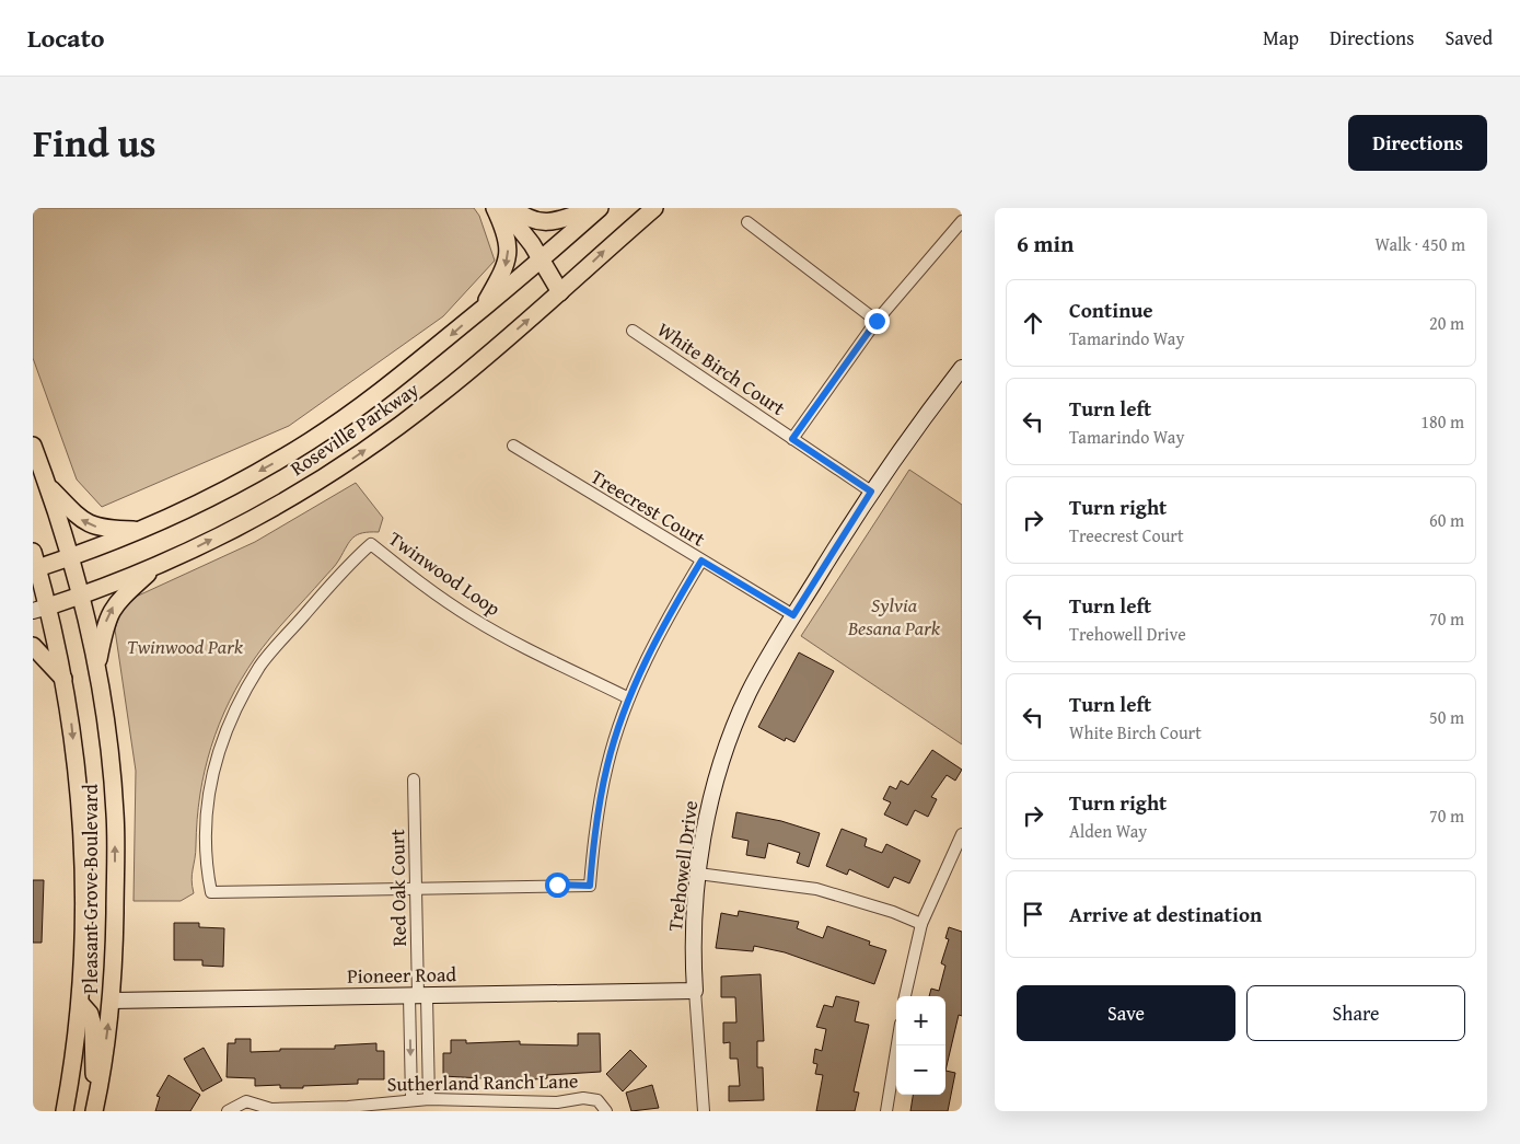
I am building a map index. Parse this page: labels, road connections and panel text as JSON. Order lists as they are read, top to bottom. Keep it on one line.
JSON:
{"streets":{"main road":["Roseville Parkway","Pleasant Grove Boulevard"],"street":["White Birch Court","Treecrest Court","Twinwood Loop","Trehowell Drive","Red Oak Court","Pioneer Road","Sutherland Ranch Lane"]},"crossings":[["White Birch Court","Trehowell Drive"],["Roseville Parkway","Pleasant Grove Boulevard"],["Treecrest Court","Trehowell Drive"],["Twinwood Loop","Red Oak Court"],["Trehowell Drive","Pioneer Road"],["Red Oak Court","Pioneer Road"],["Pleasant Grove Boulevard","Pioneer Road"]],"parks":["Sylvia Besana Park","Twinwood Park"],"page":{"header":"Locato","nav":["Map","Directions","Saved"],"title":"Find us","buttons":["Directions",["Save","Share"]],"heading":["6 min","Walk · 450 m"],"list":[["Continue","Tamarindo Way","20 m"],["Turn left","Tamarindo Way","180 m"],["Turn right","Treecrest Court","60 m"],["Turn left","Trehowell Drive","70 m"],["Turn left","White Birch Court","50 m"],["Turn right","Alden Way","70 m"],"Arrive at destination"],"map_buttons":["+","−"]}}
